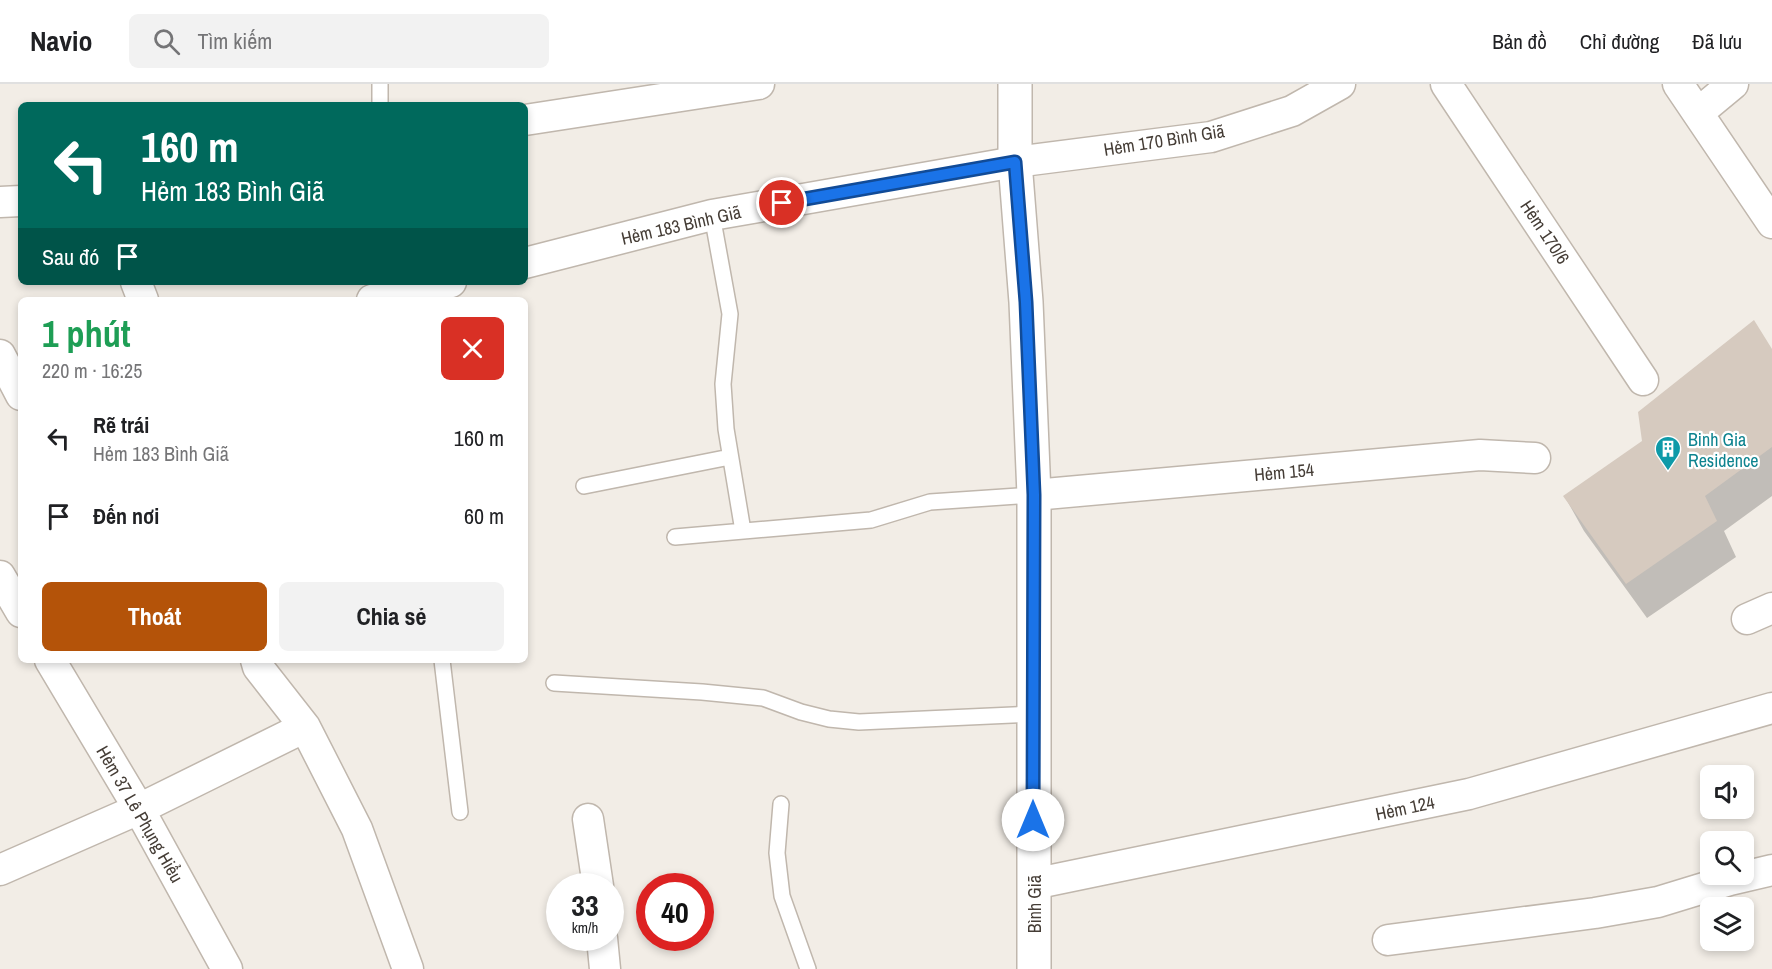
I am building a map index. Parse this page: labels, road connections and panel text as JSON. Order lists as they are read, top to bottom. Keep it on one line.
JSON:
{"streets":{"street":["Hẻm 170 Bình Giã","Hẻm 183 Bình Giã","Hẻm 170/6","Hẻm 154","Hẻm 124","Hẻm 37 Lê Phụng Hiểu","Bình Giã"]},"crossings":[["Hẻm 170 Bình Giã","Hẻm 183 Bình Giã"],["Hẻm 170 Bình Giã","Bình Giã"],["Hẻm 183 Bình Giã","Bình Giã"],["Hẻm 154","Bình Giã"],["Hẻm 124","Bình Giã"]],"places":{"building":["Binh Gia Residence"]},"page":{"header":"Navio","search":"Tìm kiếm","nav":["Bản đồ","Chỉ đường","Đã lưu"],"turn":["160 m","Hẻm 183 Bình Giã"],"then":"Sau đó","heading":["1 phút","220 m · 16:25"],"list":[{"name":"Rẽ trái","note":"Hẻm 183 Bình Giã","value":"160 m"},{"name":"Đến nơi","value":"60 m"}],"buttons":["Thoát","Chia sẻ"],"speed":"33 km/h","limit":"40"}}
